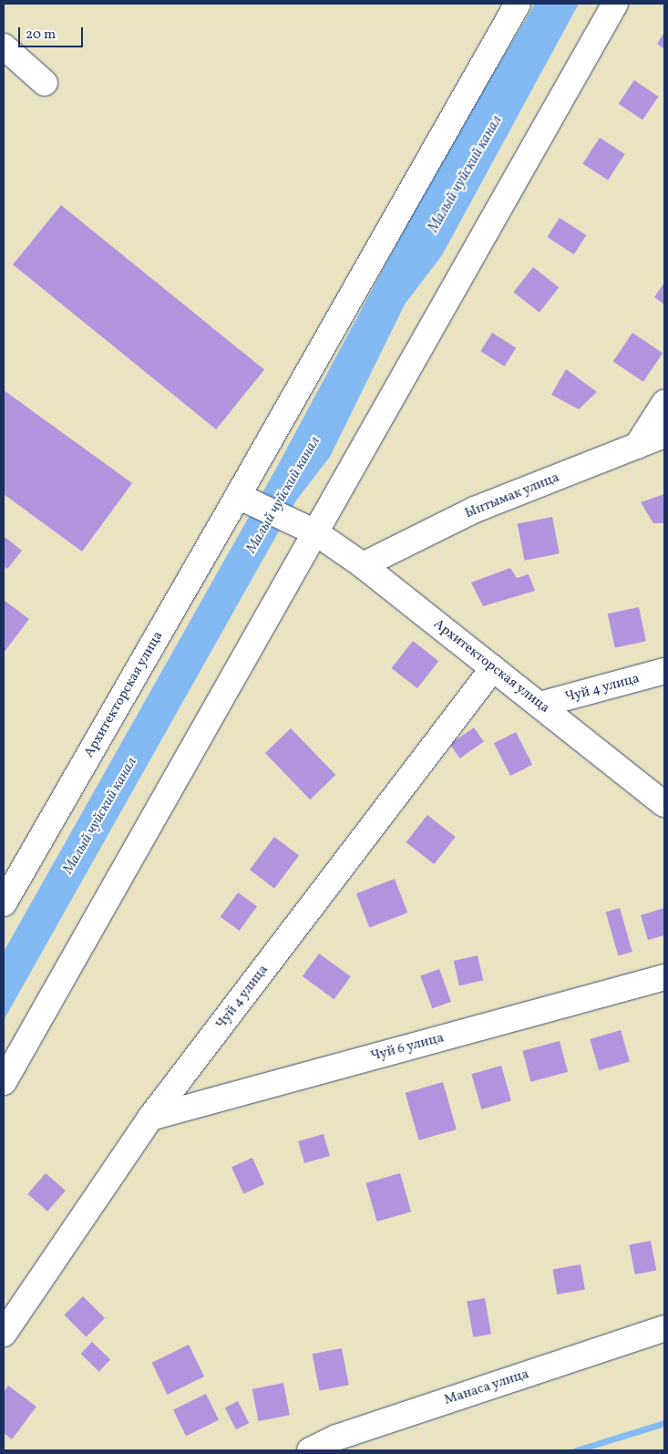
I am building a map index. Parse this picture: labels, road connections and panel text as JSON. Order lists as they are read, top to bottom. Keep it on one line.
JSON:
{"streets":{"street":["Ынтымак улица","Архитекторская улица","Чуй 4 улица","Чуй 6 улица","Манаса улица"]},"crossings":[["Ынтымак улица","Архитекторская улица"],["Архитекторская улица","Чуй 4 улица"],["Чуй 4 улица","Чуй 6 улица"]],"water":["Малый чуйский канал"],"scale_bar":"20 m"}
